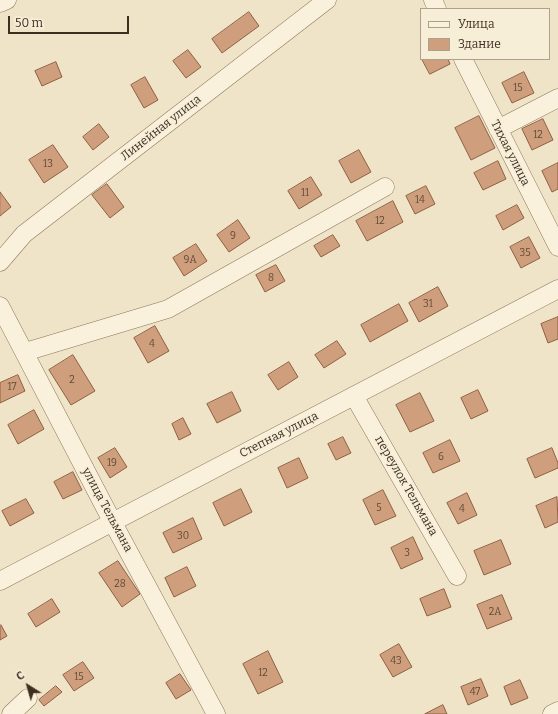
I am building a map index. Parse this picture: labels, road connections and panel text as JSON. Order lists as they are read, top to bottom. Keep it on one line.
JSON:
{"streets":{"street":["Линейная улица","Тихая улица","Степная улица","переулок Тельмана","улица Тельмана"]},"crossings":[["Степная улица","переулок Тельмана"],["Степная улица","улица Тельмана"]],"house_numbers":["15","12","13","11","14","12","9","35","9А","8","31","4","2","17","6","19","5","4","30","3","28","2А","43","12","15","47"],"legend":["Улица","Здание"],"scale_bar":"50 m","north":"top left"}
